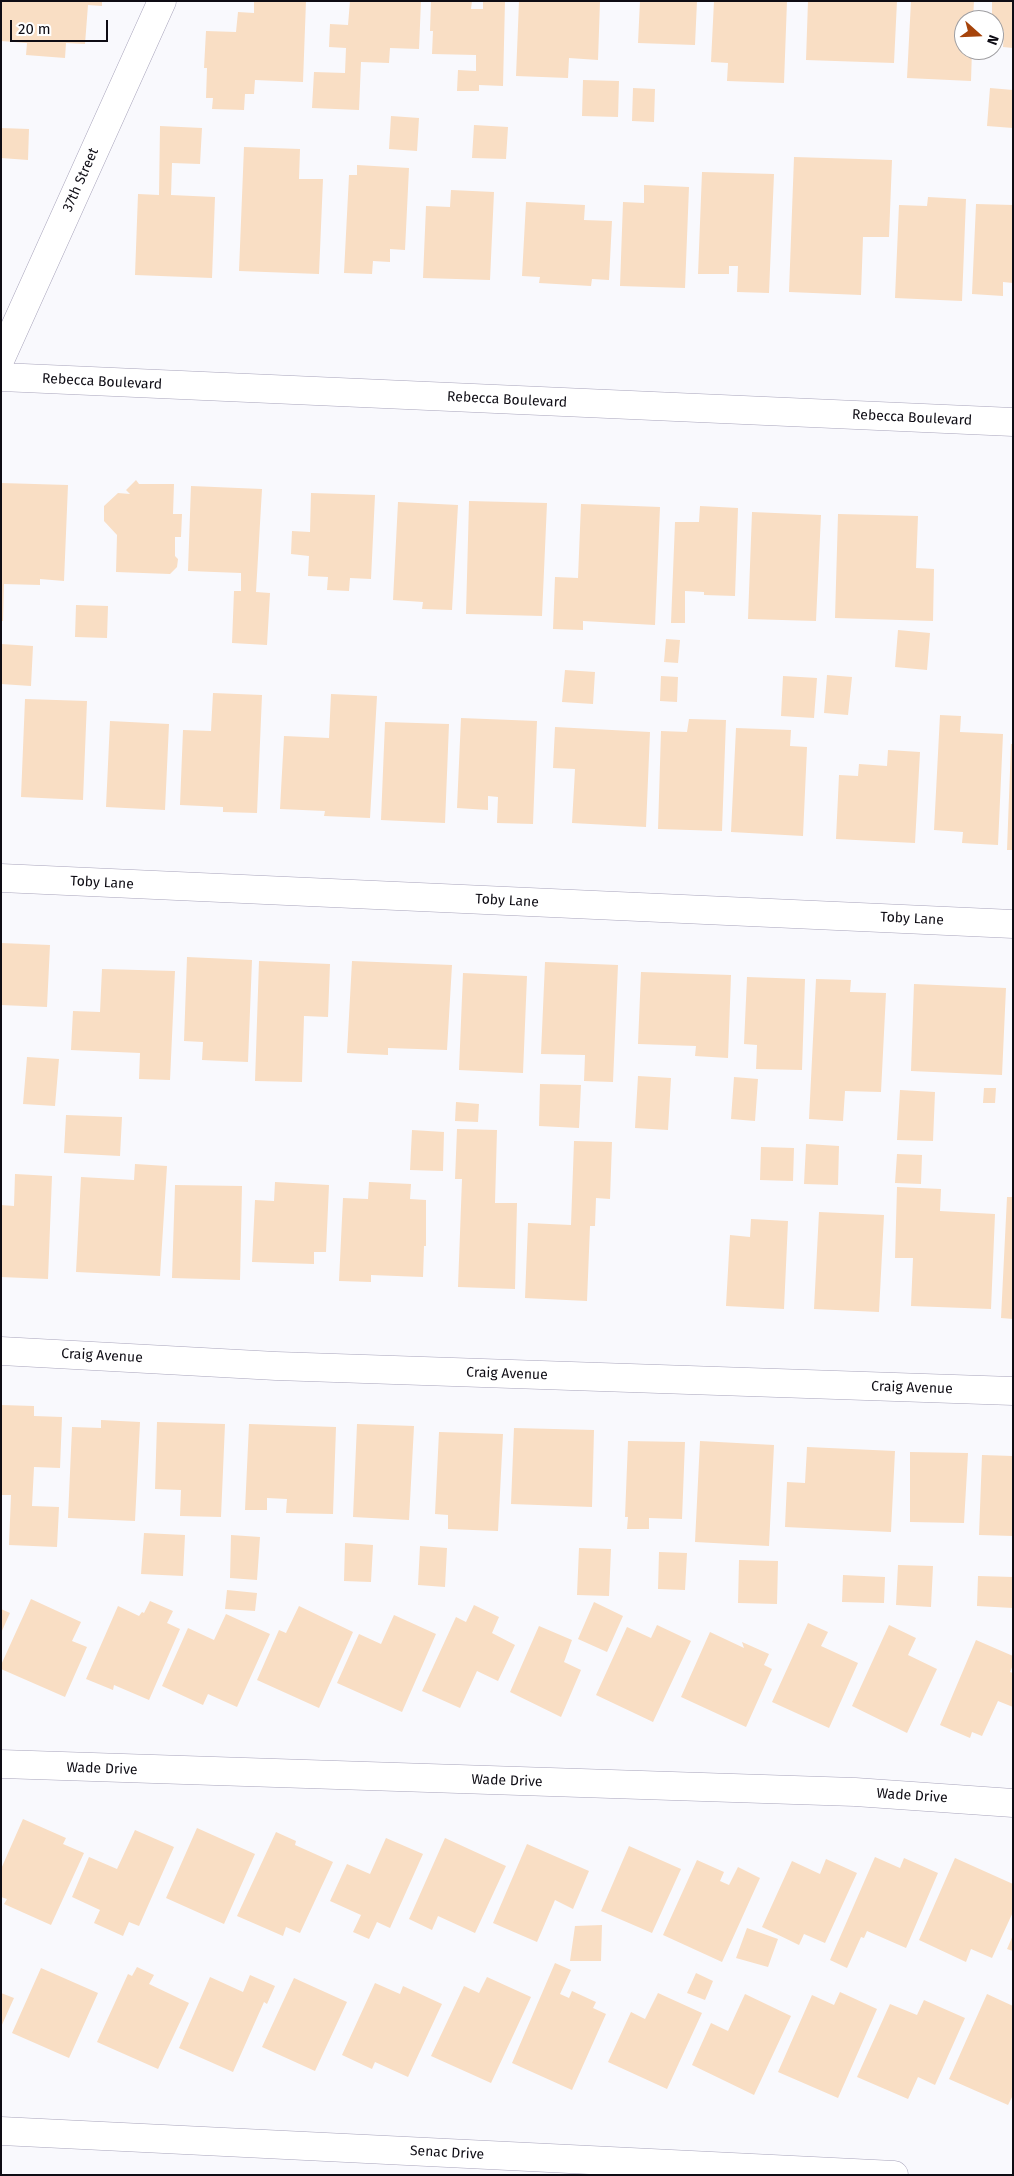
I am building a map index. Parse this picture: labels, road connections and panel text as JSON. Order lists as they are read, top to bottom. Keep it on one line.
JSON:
{"streets":{"street":["37th Street","Rebecca Boulevard","Toby Lane","Craig Avenue","Wade Drive","Senac Drive"]},"scale_bar":"20 m","north":"right"}
